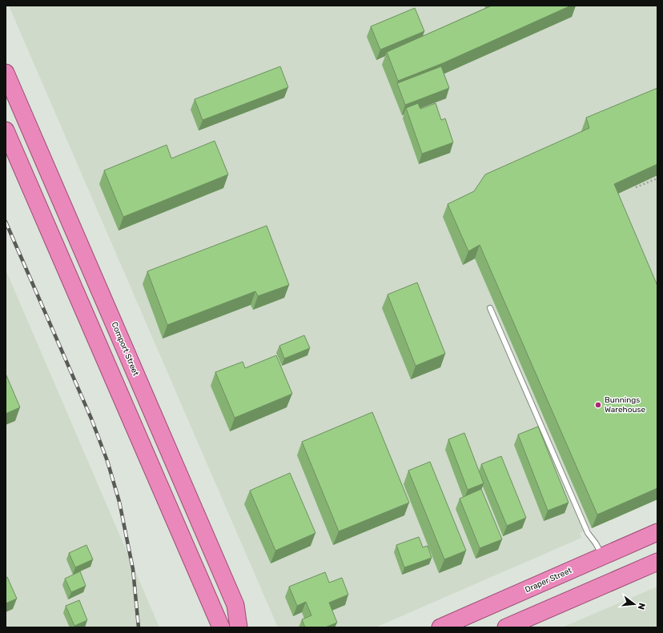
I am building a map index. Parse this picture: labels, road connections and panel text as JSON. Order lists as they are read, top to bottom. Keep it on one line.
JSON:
{"streets":{"highway":["Comport Street","Draper Street"]},"places":["Bunnings Warehouse"],"north":"right"}
